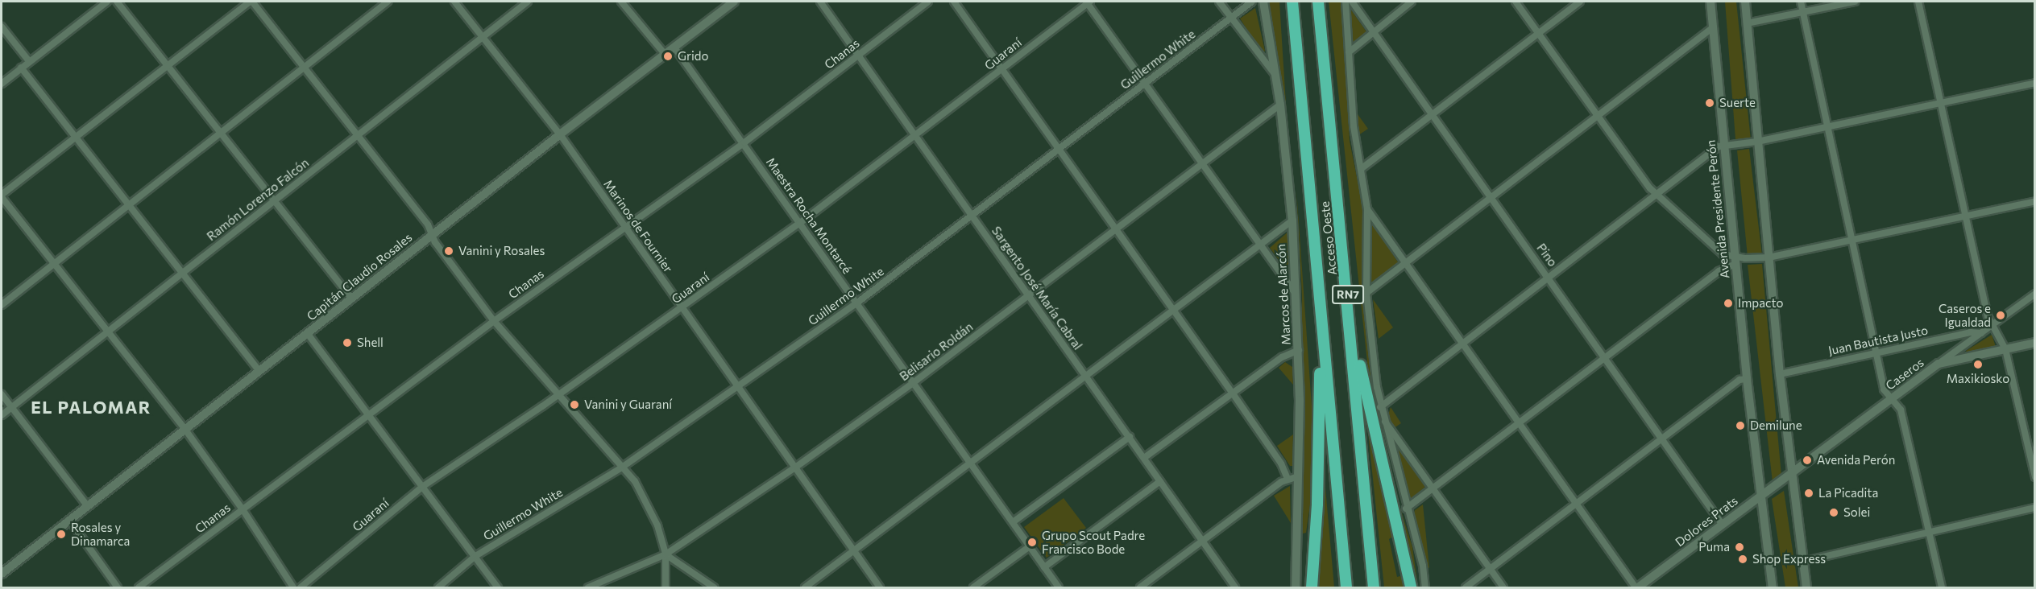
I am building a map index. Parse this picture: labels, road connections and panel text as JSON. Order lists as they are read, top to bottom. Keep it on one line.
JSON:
{"streets":{"highway":["Acceso Oeste","RN7"],"street":["Chanas","Guaraní","Guillermo White","Ramón Lorenzo Falcón","Avenida Presidente Perón","Maestra Rocha Montarcé","Marinos de Fournier","Pino","Capitán Claudio Rosales","Sargento José María Cabral","Marcos de Alarcón","Juan Bautista Justo","Belisario Roldán","Caseros","Dolores Prats"]},"crossings":[["Chanas","Maestra Rocha Montarcé"],["Chanas","Marinos de Fournier"],["Chanas","Sargento José María Cabral"],["Guaraní","Maestra Rocha Montarcé"],["Guaraní","Marinos de Fournier"],["Guaraní","Sargento José María Cabral"],["Guillermo White","Maestra Rocha Montarcé"],["Guillermo White","Marinos de Fournier"],["Guillermo White","Sargento José María Cabral"],["Ramón Lorenzo Falcón","Marinos de Fournier"],["Avenida Presidente Perón","Dolores Prats"],["Maestra Rocha Montarcé","Capitán Claudio Rosales"],["Maestra Rocha Montarcé","Belisario Roldán"],["Marinos de Fournier","Capitán Claudio Rosales"],["Marinos de Fournier","Belisario Roldán"],["Pino","Dolores Prats"],["Sargento José María Cabral","Belisario Roldán"],["Marcos de Alarcón","Belisario Roldán"],["Juan Bautista Justo","Caseros"],["Caseros","Dolores Prats"]],"districts":["EL PALOMAR"],"places":["Grido","Suerte","Vanini y Rosales","Impacto","Caseros e Igualdad","Shell","Maxikiosko","Vanini y Guaraní","Demilune","Avenida Perón","La Picadita","Solei","Rosales y Dinamarca","Grupo Scout Padre Francisco Bode","Puma","Shop Express"]}
